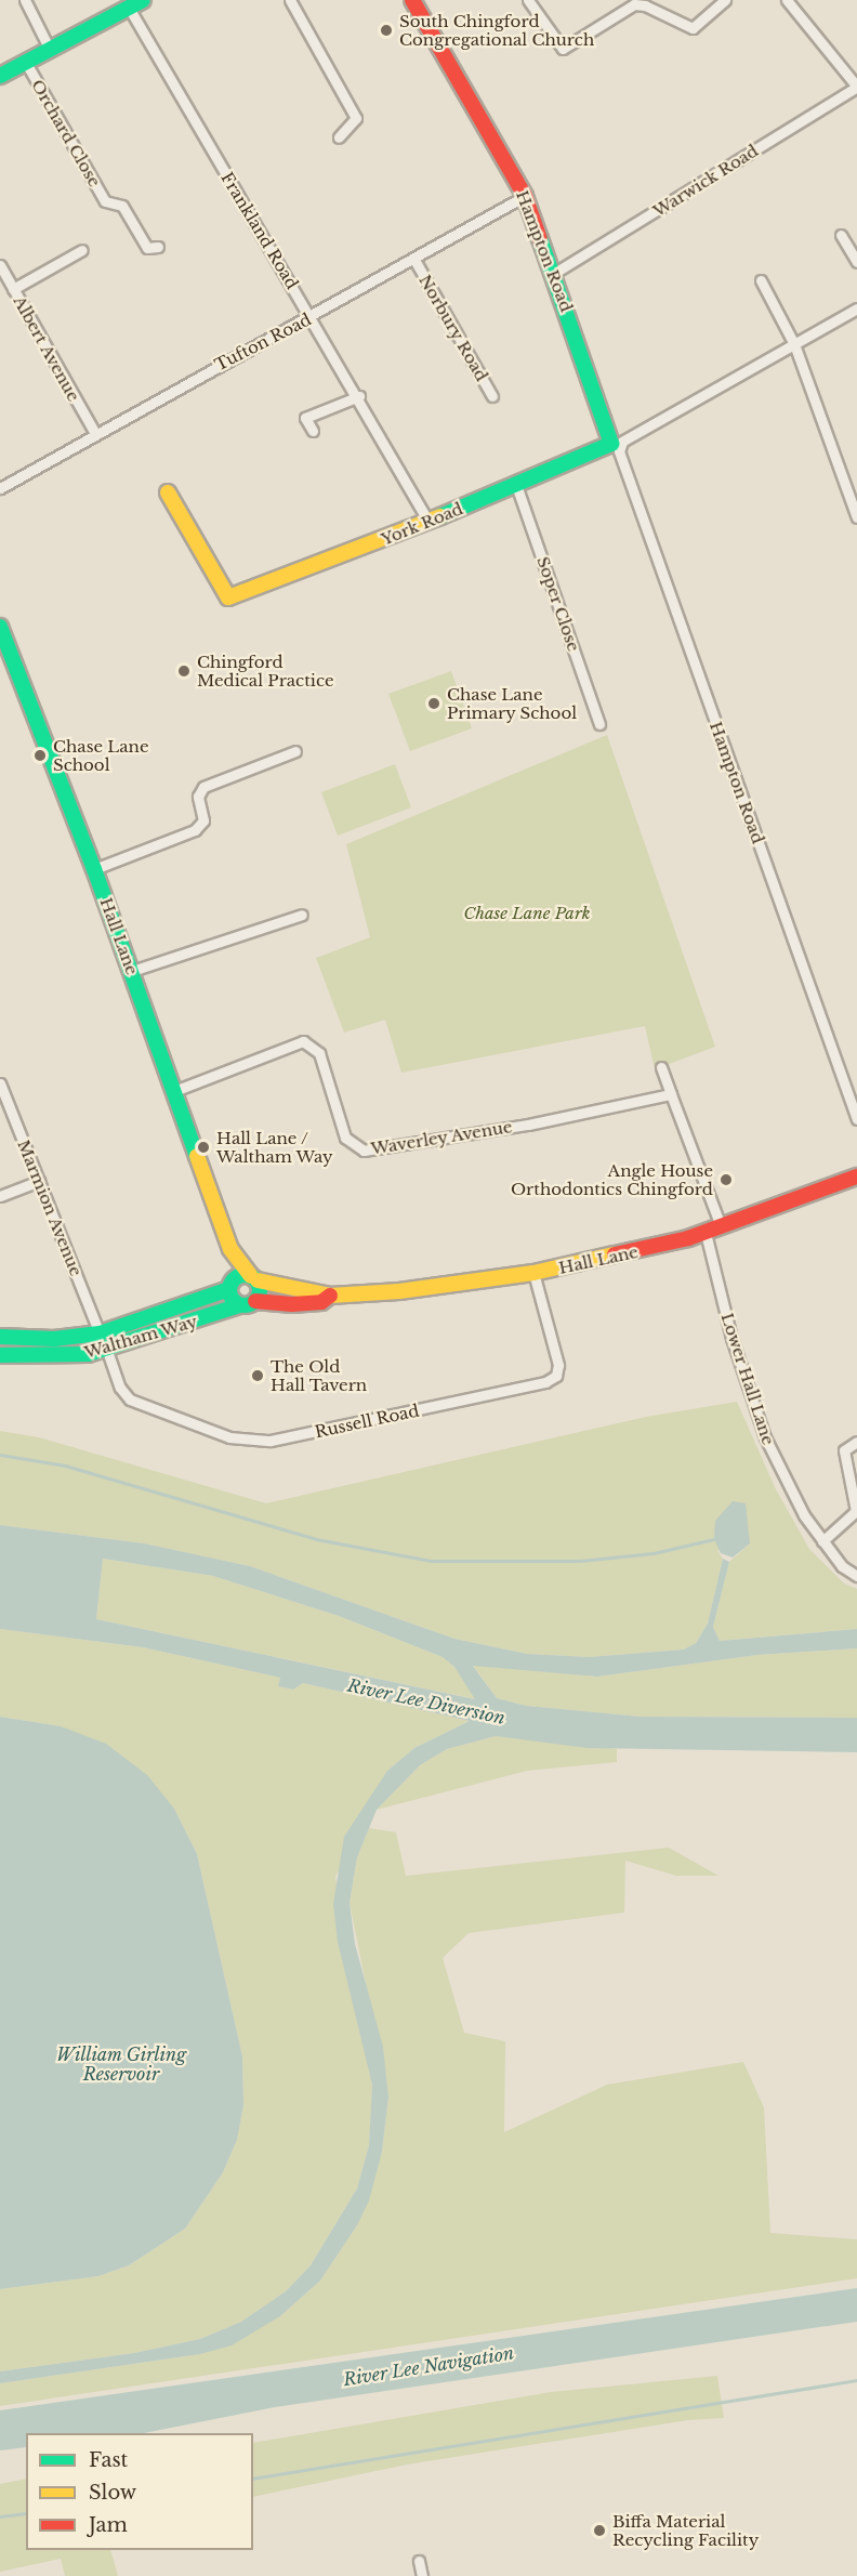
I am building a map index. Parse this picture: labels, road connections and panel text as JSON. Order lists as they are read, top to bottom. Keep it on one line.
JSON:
{"streets":{"main road":["Hampton Road","York Road","Hall Lane","Waltham Way"],"street":["Orchard Close","Warwick Road","Frankland Road","Norbury Road","Tufton Road","Albert Avenue","Soper Close","Waverley Avenue","Marmion Avenue","Lower Hall Lane","Russell Road"]},"crossings":[["Warwick Road","Hampton Road"],["Frankland Road","Tufton Road"],["Frankland Road","York Road"],["Hampton Road","Tufton Road"],["Hampton Road","York Road"],["Norbury Road","Tufton Road"],["Tufton Road","Albert Avenue"],["York Road","Soper Close"],["Hall Lane","Waverley Avenue"],["Hall Lane","Waltham Way"],["Hall Lane","Lower Hall Lane"],["Hall Lane","Russell Road"],["Marmion Avenue","Waltham Way"],["Waltham Way","Russell Road"]],"water":["River Lee Diversion","William Girling Reservoir","River Lee Navigation"],"parks":["Chase Lane Park"],"places":["South Chingford Congregational Church","Chingford Medical Practice","Chase Lane Primary School","Chase Lane School","Hall Lane / Waltham Way","Angle House Orthodontics Chingford","The Old Hall Tavern","Biffa Material Recycling Facility"],"legend":["Fast","Slow","Jam"]}
